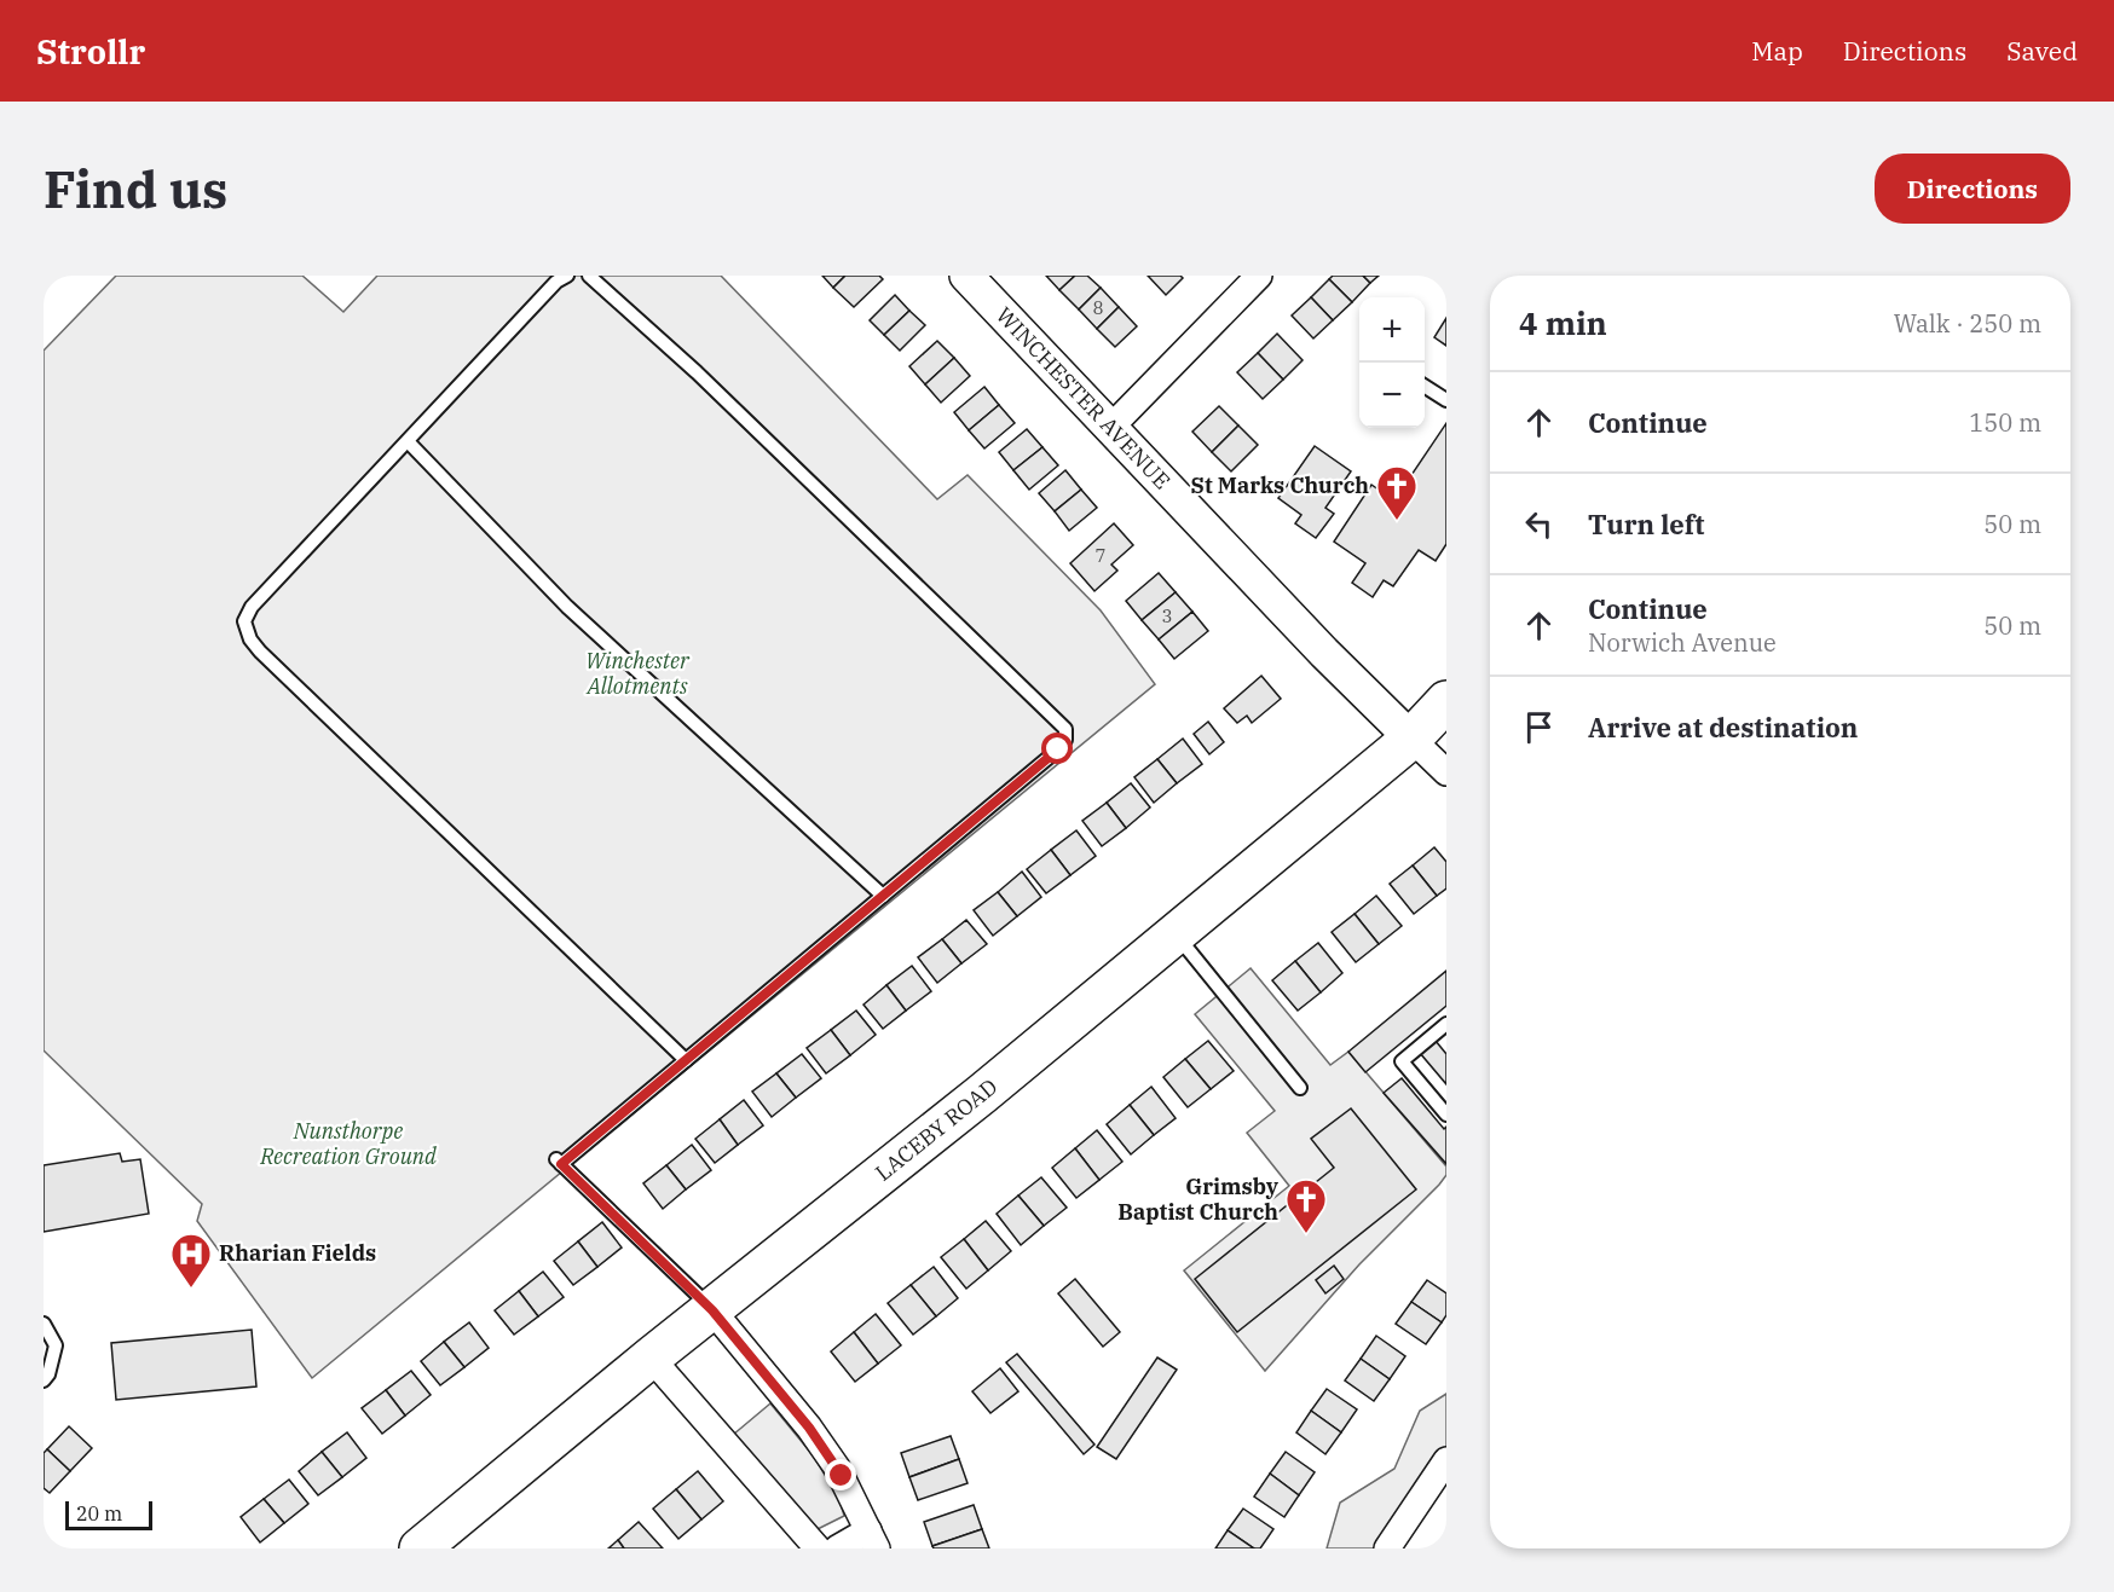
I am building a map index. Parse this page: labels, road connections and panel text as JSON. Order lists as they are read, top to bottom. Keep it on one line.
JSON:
{"streets":{"highway":["LACEBY ROAD"],"street":["WINCHESTER AVENUE"]},"crossings":[["WINCHESTER AVENUE","LACEBY ROAD"]],"parks":["Winchester Allotments","Nunsthorpe Recreation Ground"],"places":{"church":["St Marks Church","Grimsby Baptist Church"],"hospital":["Rharian Fields"]},"house_numbers":["8","7","3"],"scale_bar":"20 m","page":{"header":"Strollr","nav":["Map","Directions","Saved"],"buttons":"Directions","title":"Find us","heading":["4 min","Walk · 250 m"],"map_buttons":["+","−"],"list":[["Continue","150 m"],["Turn left","50 m"],["Continue","Norwich Avenue","50 m"],"Arrive at destination"],"scale":"20 m"}}
